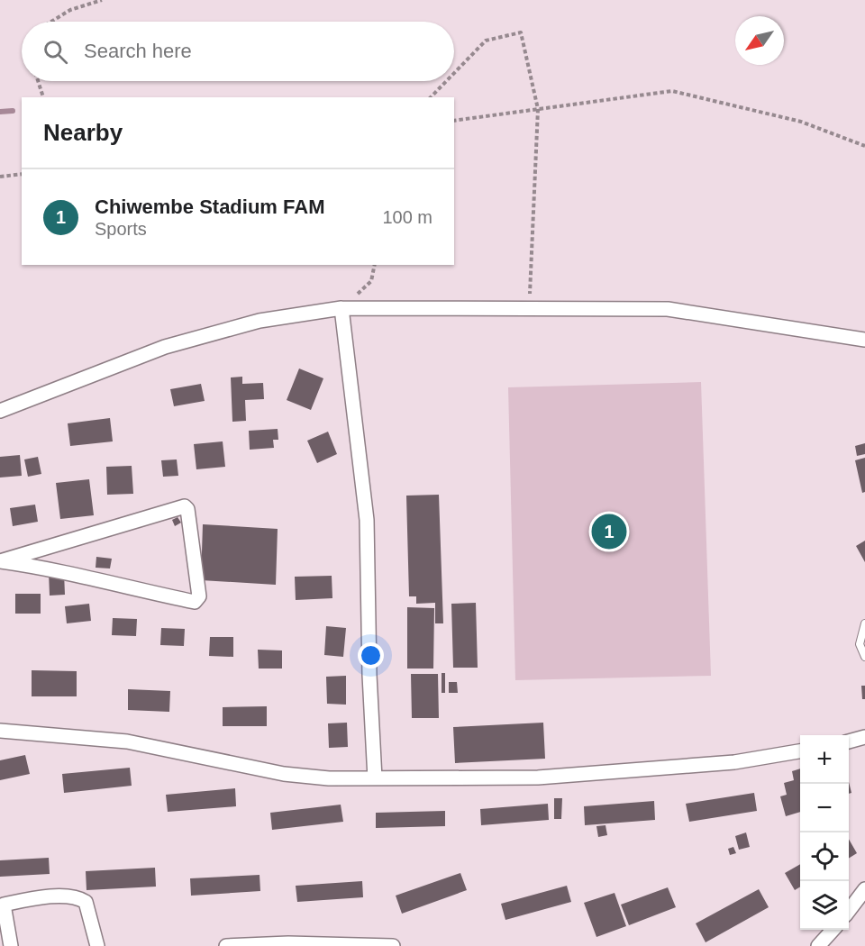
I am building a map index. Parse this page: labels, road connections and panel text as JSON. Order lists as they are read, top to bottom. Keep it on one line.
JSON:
{"north":"bottom left","page":{"search":"Search here","heading":"Nearby","list":[{"mark":"1","name":"Chiwembe Stadium FAM","note":"Sports","value":"100 m"}],"pins":"1","map_buttons":["+","−"]}}
